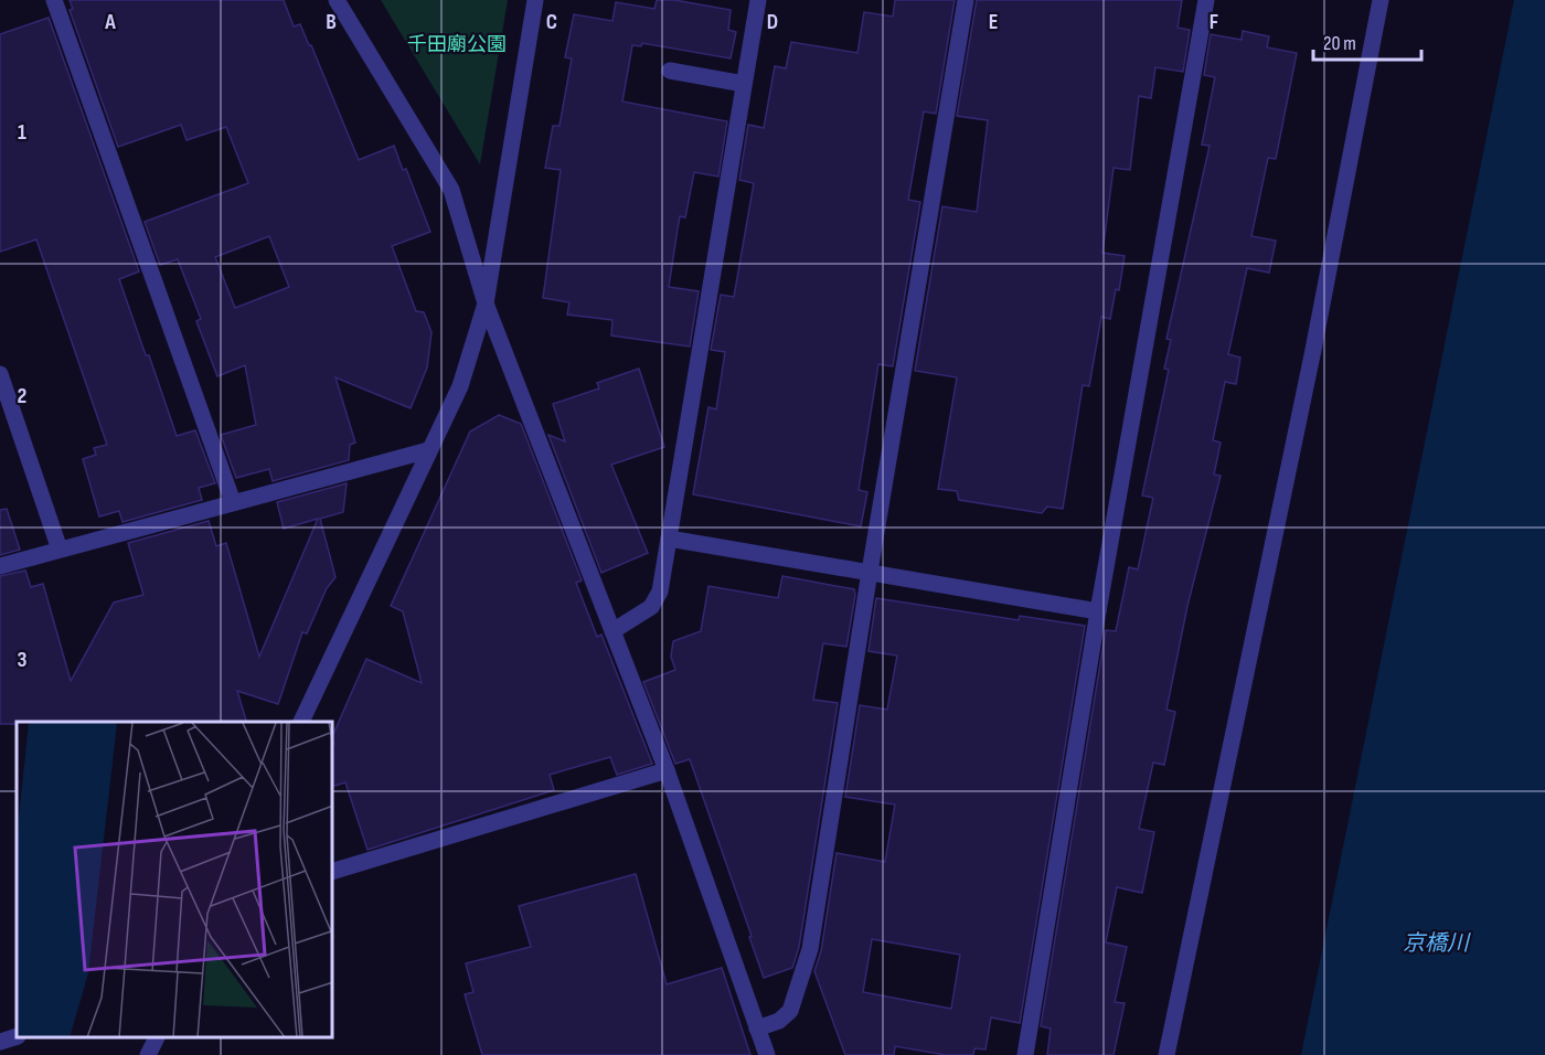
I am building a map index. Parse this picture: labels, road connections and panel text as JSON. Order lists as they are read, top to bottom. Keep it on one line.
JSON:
{"water":["京橋川"],"parks":["千田廟公園"],"scale_bar":"20 m","grid":{"columns":["A","B","C","D","E","F"],"rows":["1","2","3"]}}
